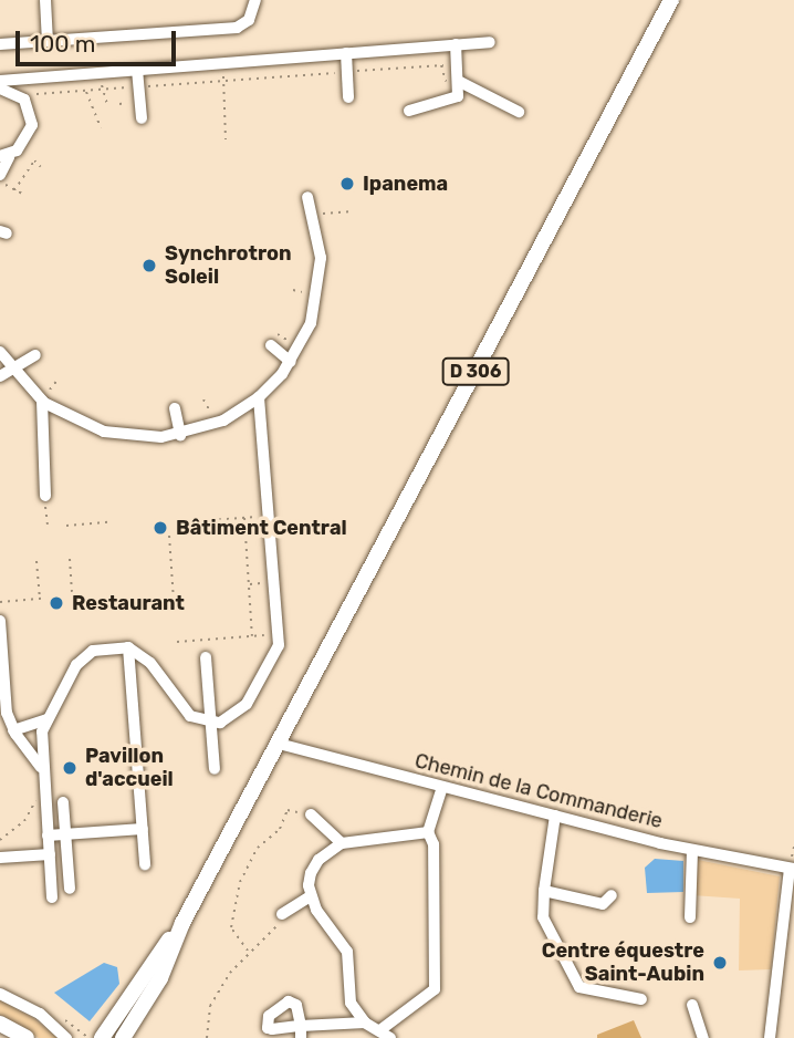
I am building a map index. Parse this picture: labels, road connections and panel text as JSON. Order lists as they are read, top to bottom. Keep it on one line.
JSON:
{"streets":{"main road":["D 306"],"street":["Chemin de la Commanderie"]},"crossings":[["D 306","Chemin de la Commanderie"]],"places":["Ipanema","Synchrotron Soleil","Bâtiment Central","Restaurant","Pavillon d'accueil","Centre équestre Saint-Aubin"],"scale_bar":"100 m"}
